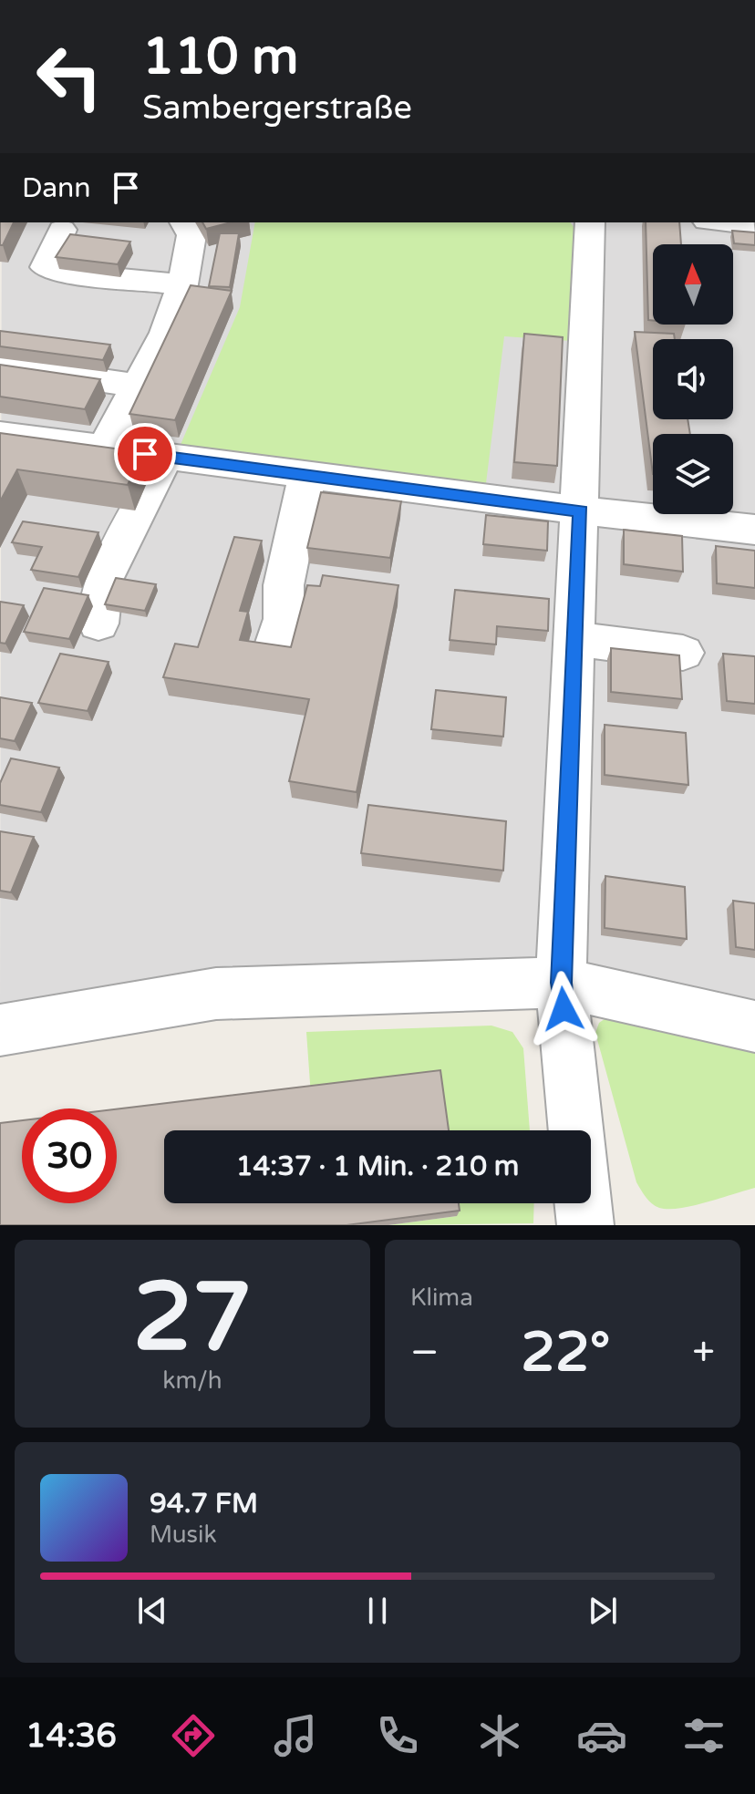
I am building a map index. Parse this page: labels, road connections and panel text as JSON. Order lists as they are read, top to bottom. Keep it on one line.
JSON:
{"north":"top","page":{"turn":["110 m","Sambergerstraße"],"then":"Dann","limit":"30","trip":"14:37 · 1 Min. · 210 m","tile":[["27","km/h"],"Klima"],"heat":["−","22°","+"],"song":["94.7 FM","Musik"],"tabs":"14:36"}}
